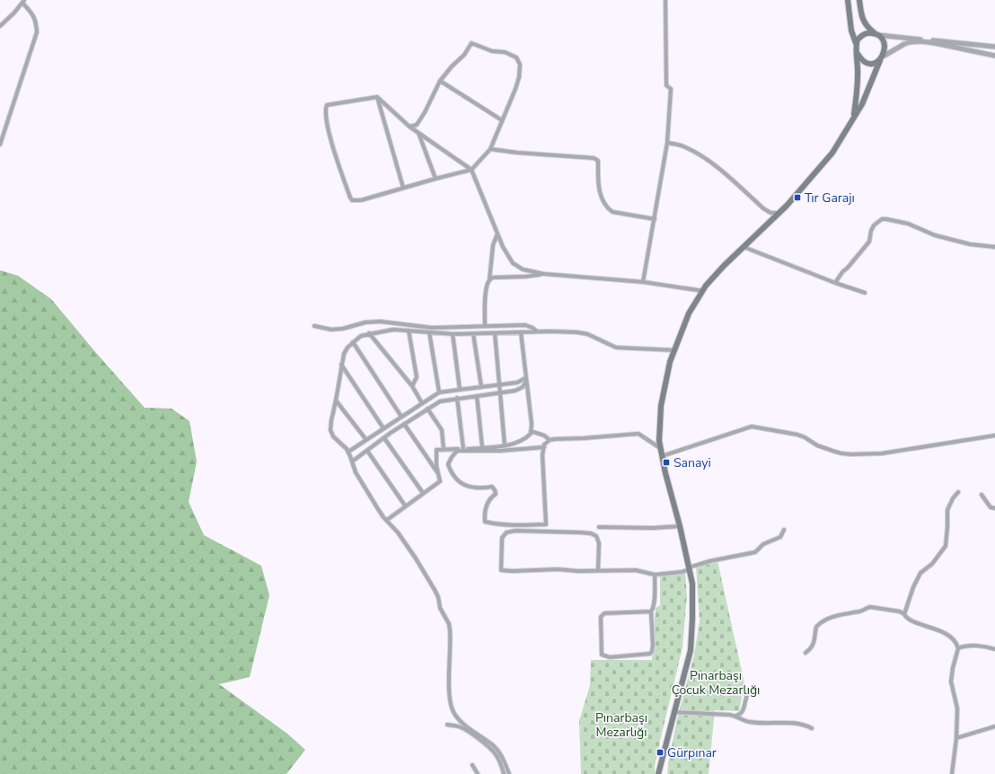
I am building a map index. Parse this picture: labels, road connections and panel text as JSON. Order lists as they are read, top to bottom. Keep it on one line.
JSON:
{"parks":["Pınarbaşı Çocuk Mezarlığı","Pınarbaşı Mezarlığı"],"places":{"transit":["Tır Garajı","Sanayi","Gürpınar"]}}
